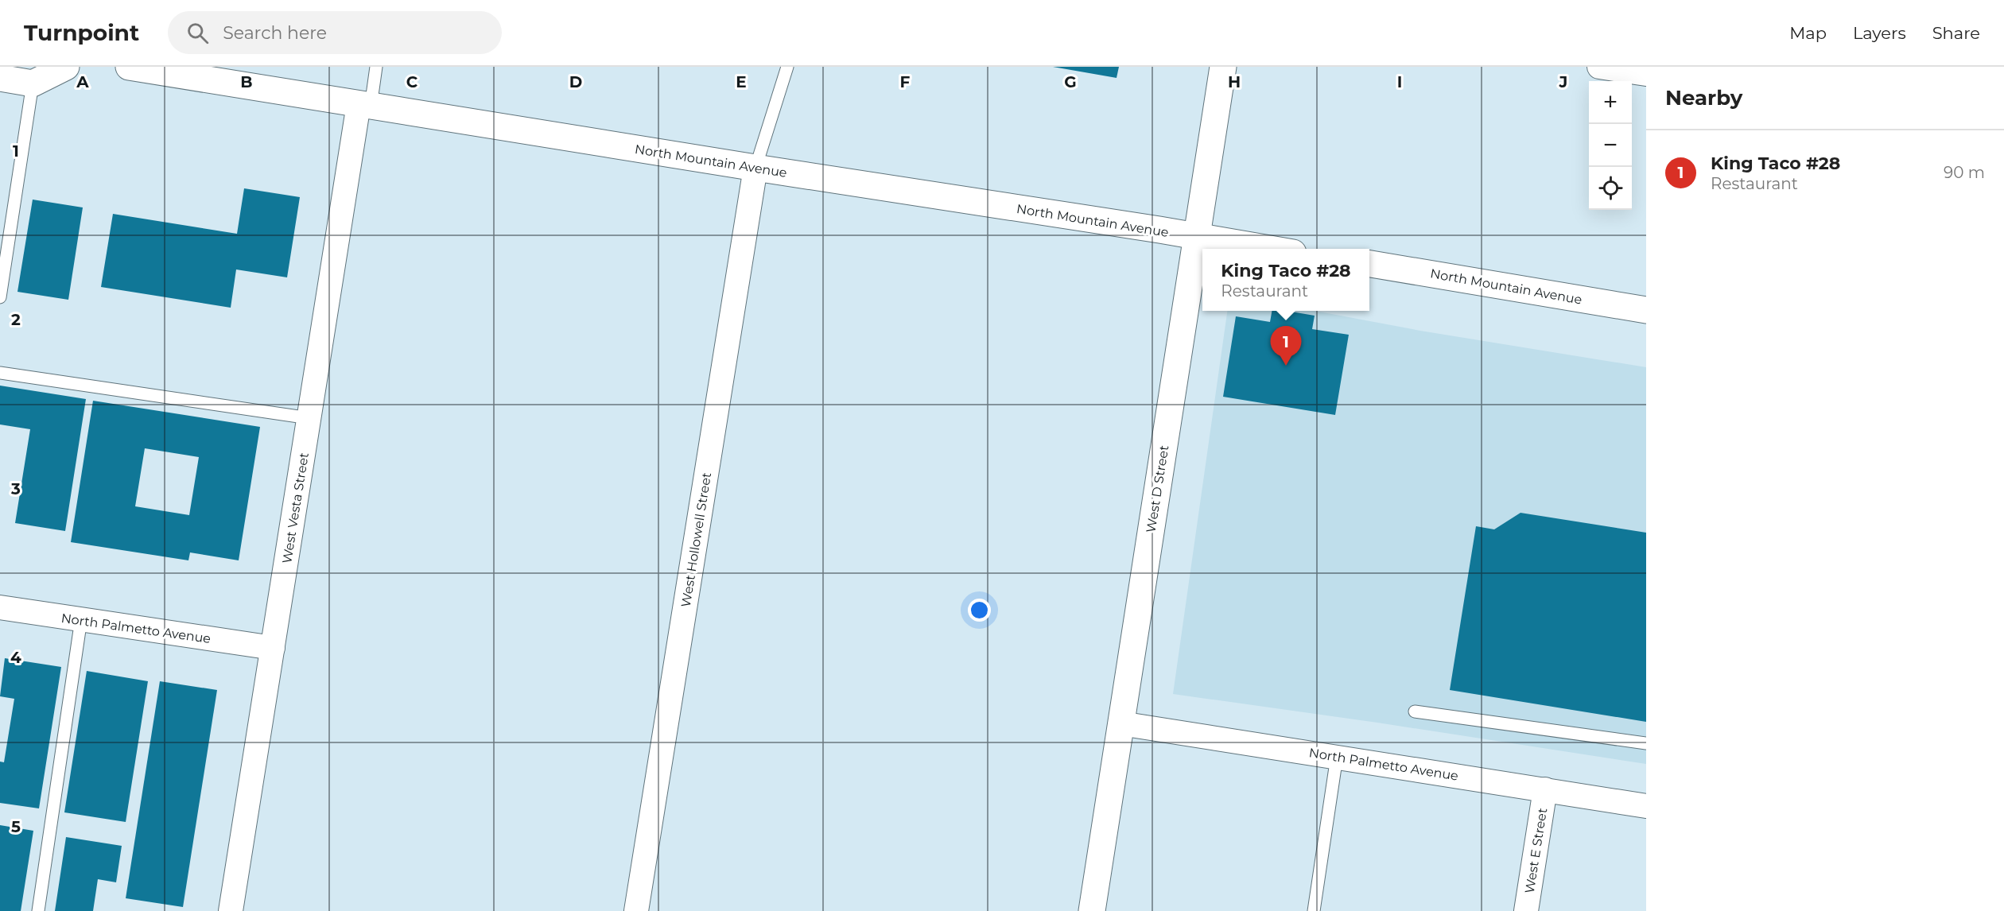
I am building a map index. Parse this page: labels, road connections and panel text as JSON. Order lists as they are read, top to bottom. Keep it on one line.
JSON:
{"streets":{"main road":["North Mountain Avenue","West D Street"],"street":["West Vesta Street","West Hollowell Street","North Palmetto Avenue","West E Street"]},"crossings":[["North Mountain Avenue","West D Street"],["North Mountain Avenue","West Vesta Street"],["North Mountain Avenue","West Hollowell Street"],["West D Street","North Palmetto Avenue"],["West Vesta Street","North Palmetto Avenue"],["North Palmetto Avenue","West E Street"]],"page":{"header":"Turnpoint","search":"Search here","nav":["Map","Layers","Share"],"heading":"Nearby","map_buttons":["+","−"],"list":[{"mark":"1","name":"King Taco #28","note":"Restaurant","value":"90 m"}],"popup":["King Taco #28","Restaurant"],"pins":"1"},"grid":{"columns":["A","B","C","D","E","F","G","H","I","J"],"rows":["1","2","3","4","5"]}}
